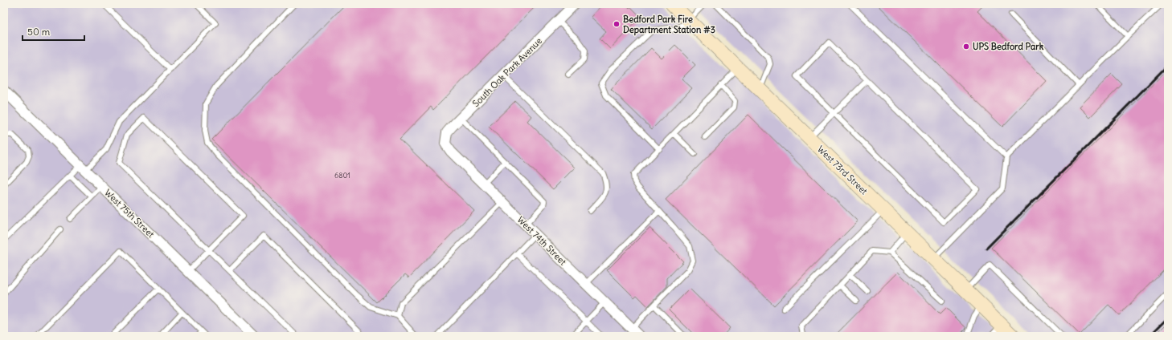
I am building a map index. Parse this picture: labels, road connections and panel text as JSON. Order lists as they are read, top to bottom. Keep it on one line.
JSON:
{"streets":{"street":["South Oak Park Avenue","West 73rd Street","West 75th Street","West 74th Street"]},"crossings":[["South Oak Park Avenue","West 74th Street"]],"places":["Bedford Park Fire Department Station #3","UPS Bedford Park"],"house_numbers":["6801"],"scale_bar":"50 m"}
